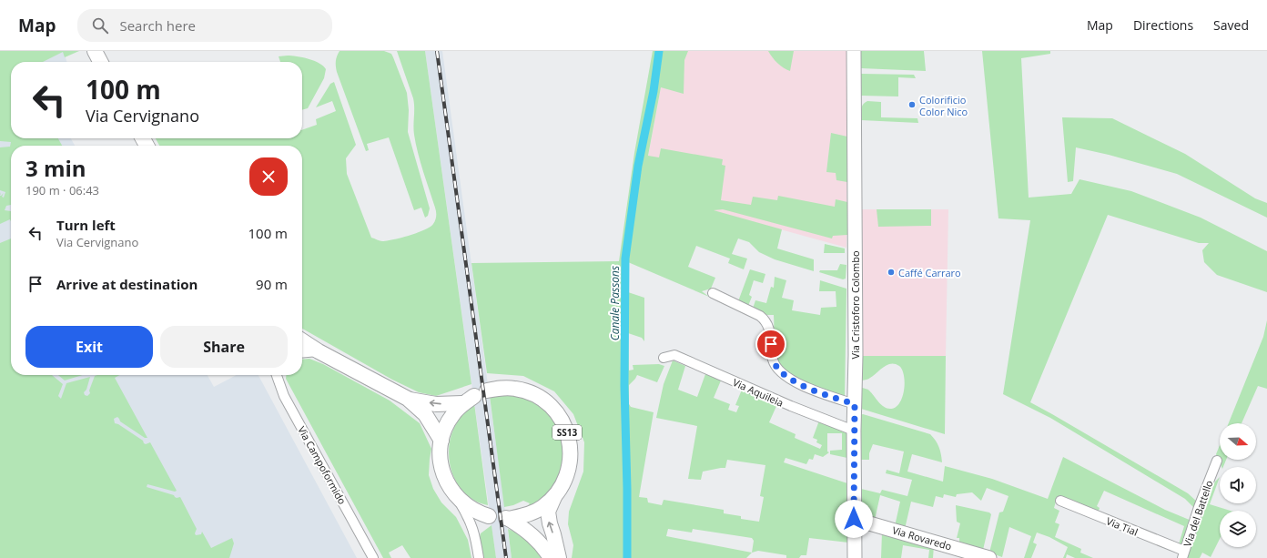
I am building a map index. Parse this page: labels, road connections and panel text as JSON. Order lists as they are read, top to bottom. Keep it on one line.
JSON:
{"streets":{"main road":["Via Cristoforo Colombo","SS13","Via Rovaredo"],"street":["Via Aquileia","Via Campoformido","Via del Battello","Via Tial"]},"crossings":[["Via Cristoforo Colombo","Via Aquileia"],["Via Cristoforo Colombo","Via Rovaredo"],["Via del Battello","Via Tial"]],"water":["Canale Passons"],"places":["Colorificio Color Nico","Caffé Carraro"],"north":"right","page":{"header":"Map","search":"Search here","nav":["Map","Directions","Saved"],"turn":["100 m","Via Cervignano"],"heading":["3 min","190 m · 06:43"],"list":[{"name":"Turn left","note":"Via Cervignano","value":"100 m"},{"name":"Arrive at destination","value":"90 m"}],"buttons":["Exit","Share"]}}
